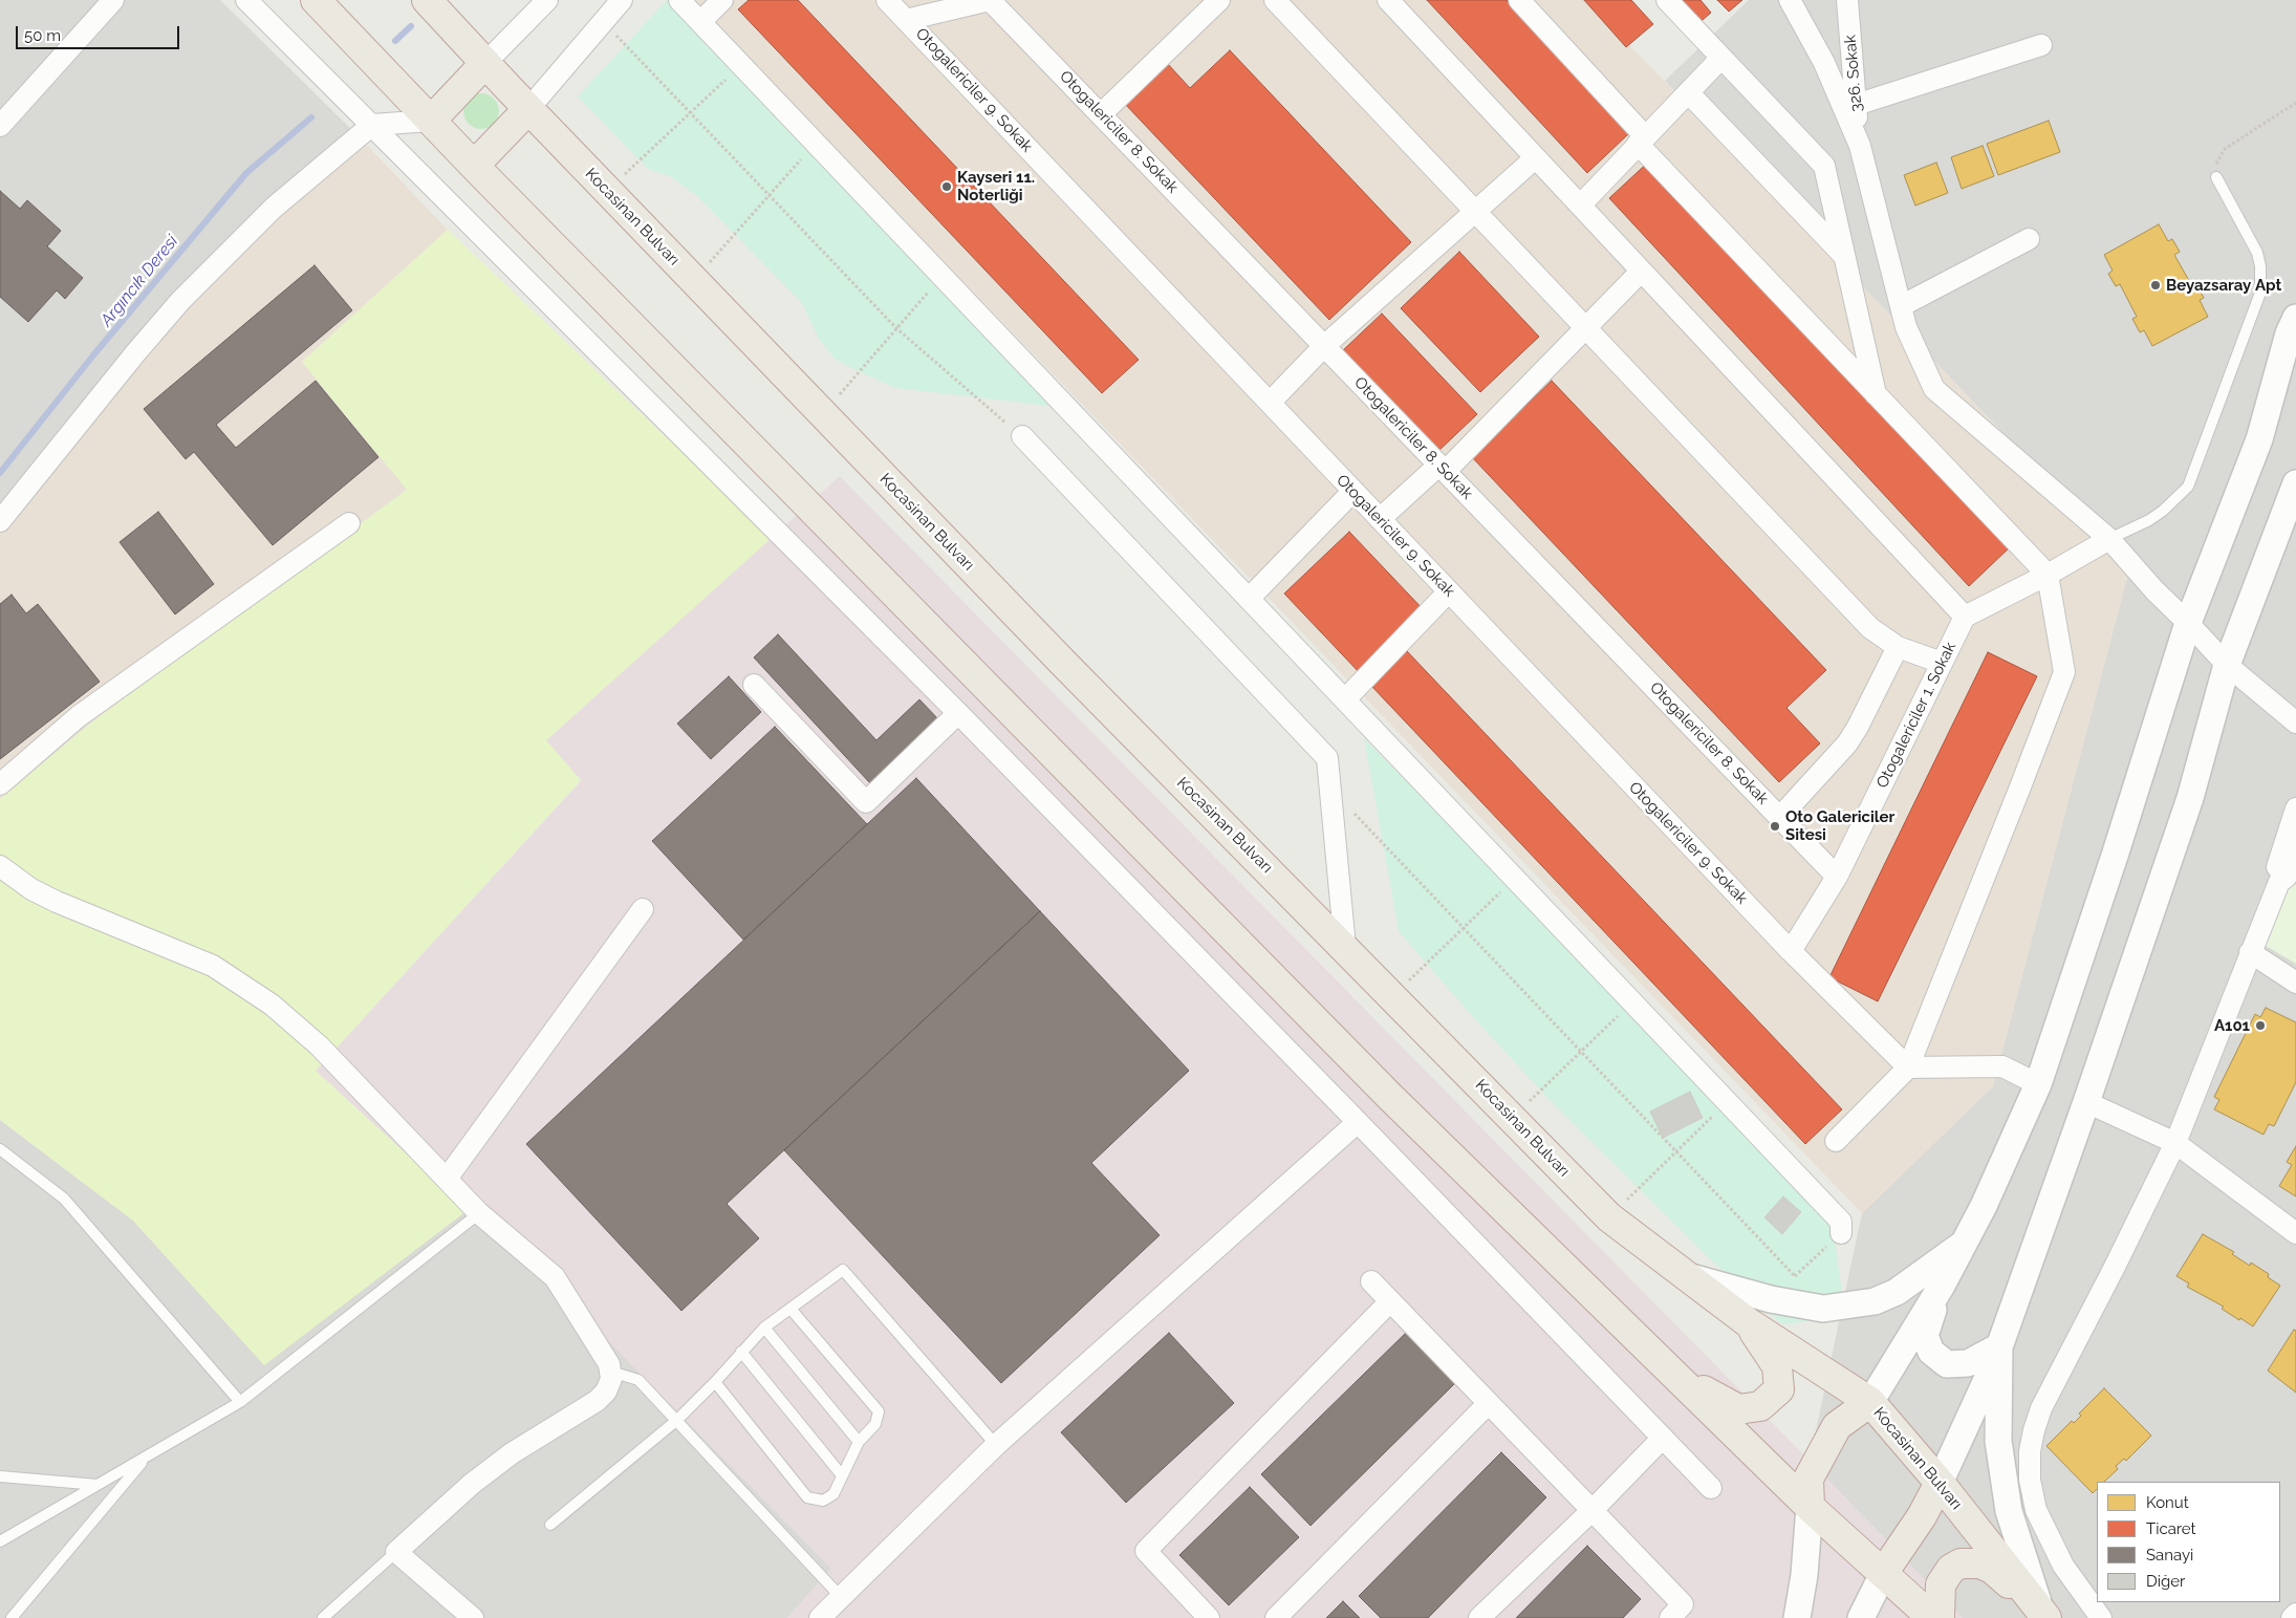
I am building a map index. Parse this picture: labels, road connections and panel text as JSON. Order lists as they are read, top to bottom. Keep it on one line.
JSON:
{"streets":{"highway":["Kocasinan Bulvarı"],"street":["326. Sokak","Otogalericiler 9. Sokak","Otogalericiler 8. Sokak","Otogalericiler 1. Sokak"]},"crossings":[["Otogalericiler 9. Sokak","Otogalericiler 1. Sokak"],["Otogalericiler 8. Sokak","Otogalericiler 1. Sokak"]],"water":["Argıncık Deresi"],"places":["Kayseri 11. Noterliği","Beyazsaray Apt","Oto Galericiler Sitesi","A101"],"legend":["Konut","Ticaret","Sanayi","Diğer"],"scale_bar":"50 m"}
